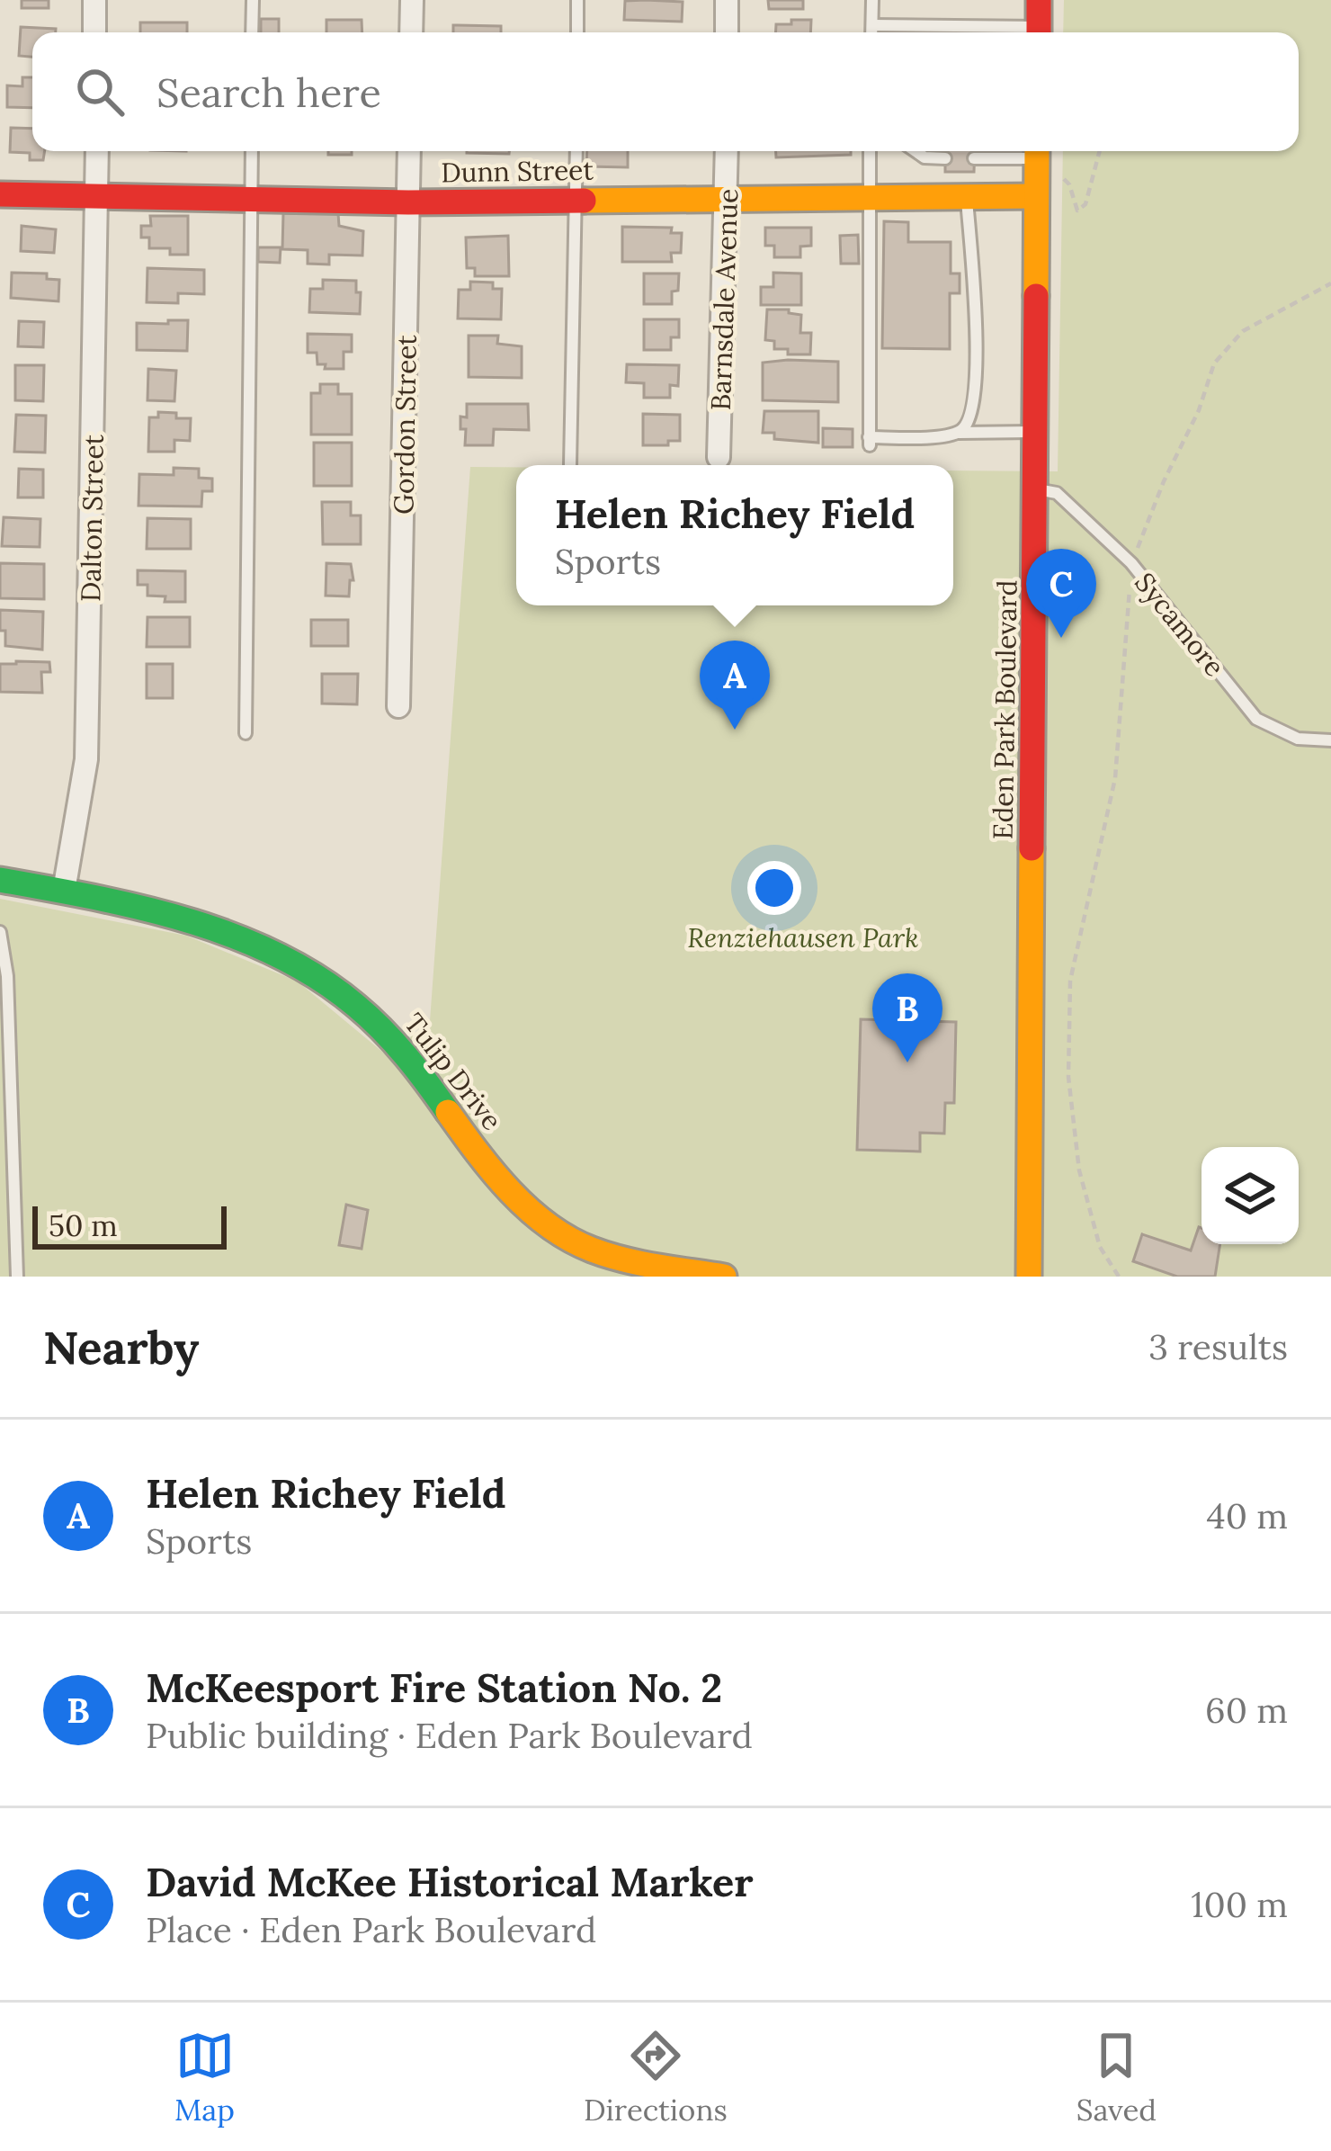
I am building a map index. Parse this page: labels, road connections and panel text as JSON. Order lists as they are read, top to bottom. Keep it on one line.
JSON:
{"streets":{"street":["Dunn Street","Barnsdale Avenue","Gordon Street","Dalton Street","Eden Park Boulevard","Tulip Drive"],"lane":["Sycamore"]},"crossings":[["Dunn Street","Barnsdale Avenue"],["Dunn Street","Gordon Street"],["Dunn Street","Dalton Street"],["Dunn Street","Eden Park Boulevard"],["Dalton Street","Tulip Drive"],["Sycamore","Eden Park Boulevard"]],"parks":["Renziehausen Park"],"scale_bar":"50 m","page":{"search":"Search here","popup":["Helen Richey Field","Sports"],"pins":["C","A","B"],"scale":"50 m","heading":["Nearby","3 results"],"list":[{"mark":"A","name":"Helen Richey Field","note":"Sports","value":"40 m"},{"mark":"B","name":"McKeesport Fire Station No. 2","note":"Public building · Eden Park Boulevard","value":"60 m"},{"mark":"C","name":"David McKee Historical Marker","note":"Place · Eden Park Boulevard","value":"100 m"}],"nav":["Map","Directions","Saved"]}}
